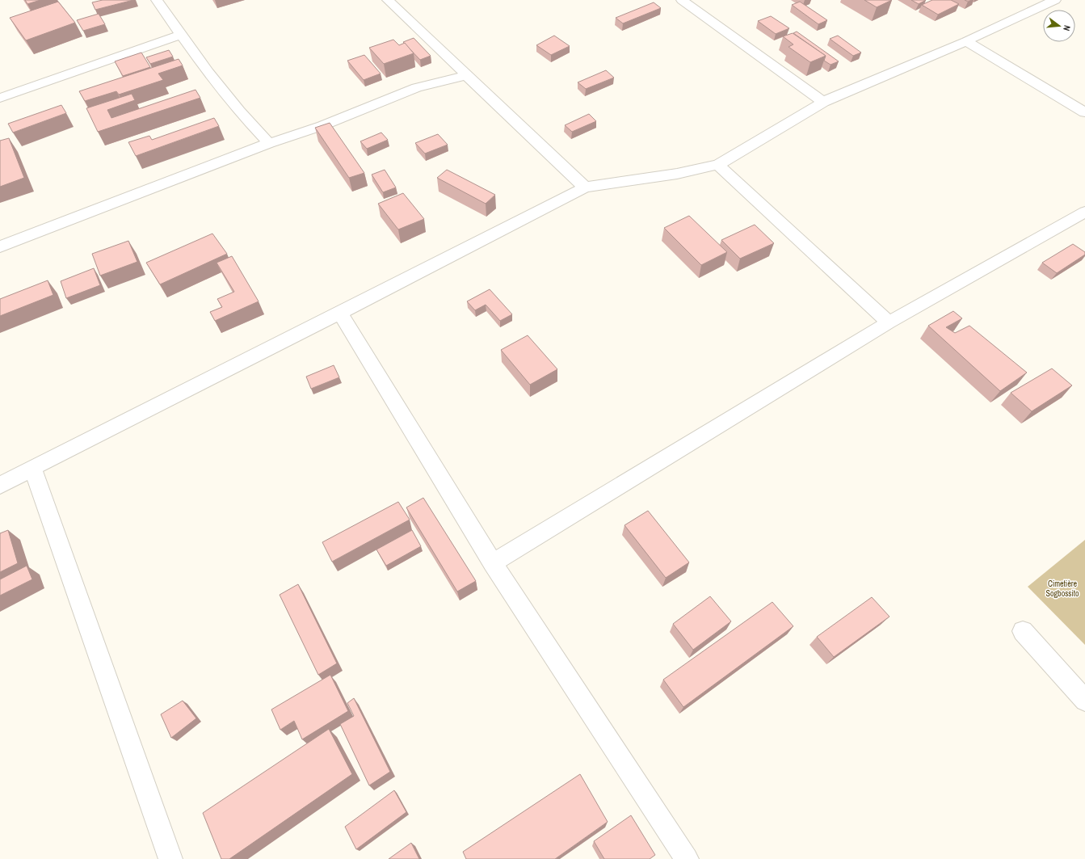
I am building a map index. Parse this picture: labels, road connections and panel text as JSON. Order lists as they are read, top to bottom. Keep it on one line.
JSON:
{"parks":["Cimetière Sogbossito"],"north":"right"}
